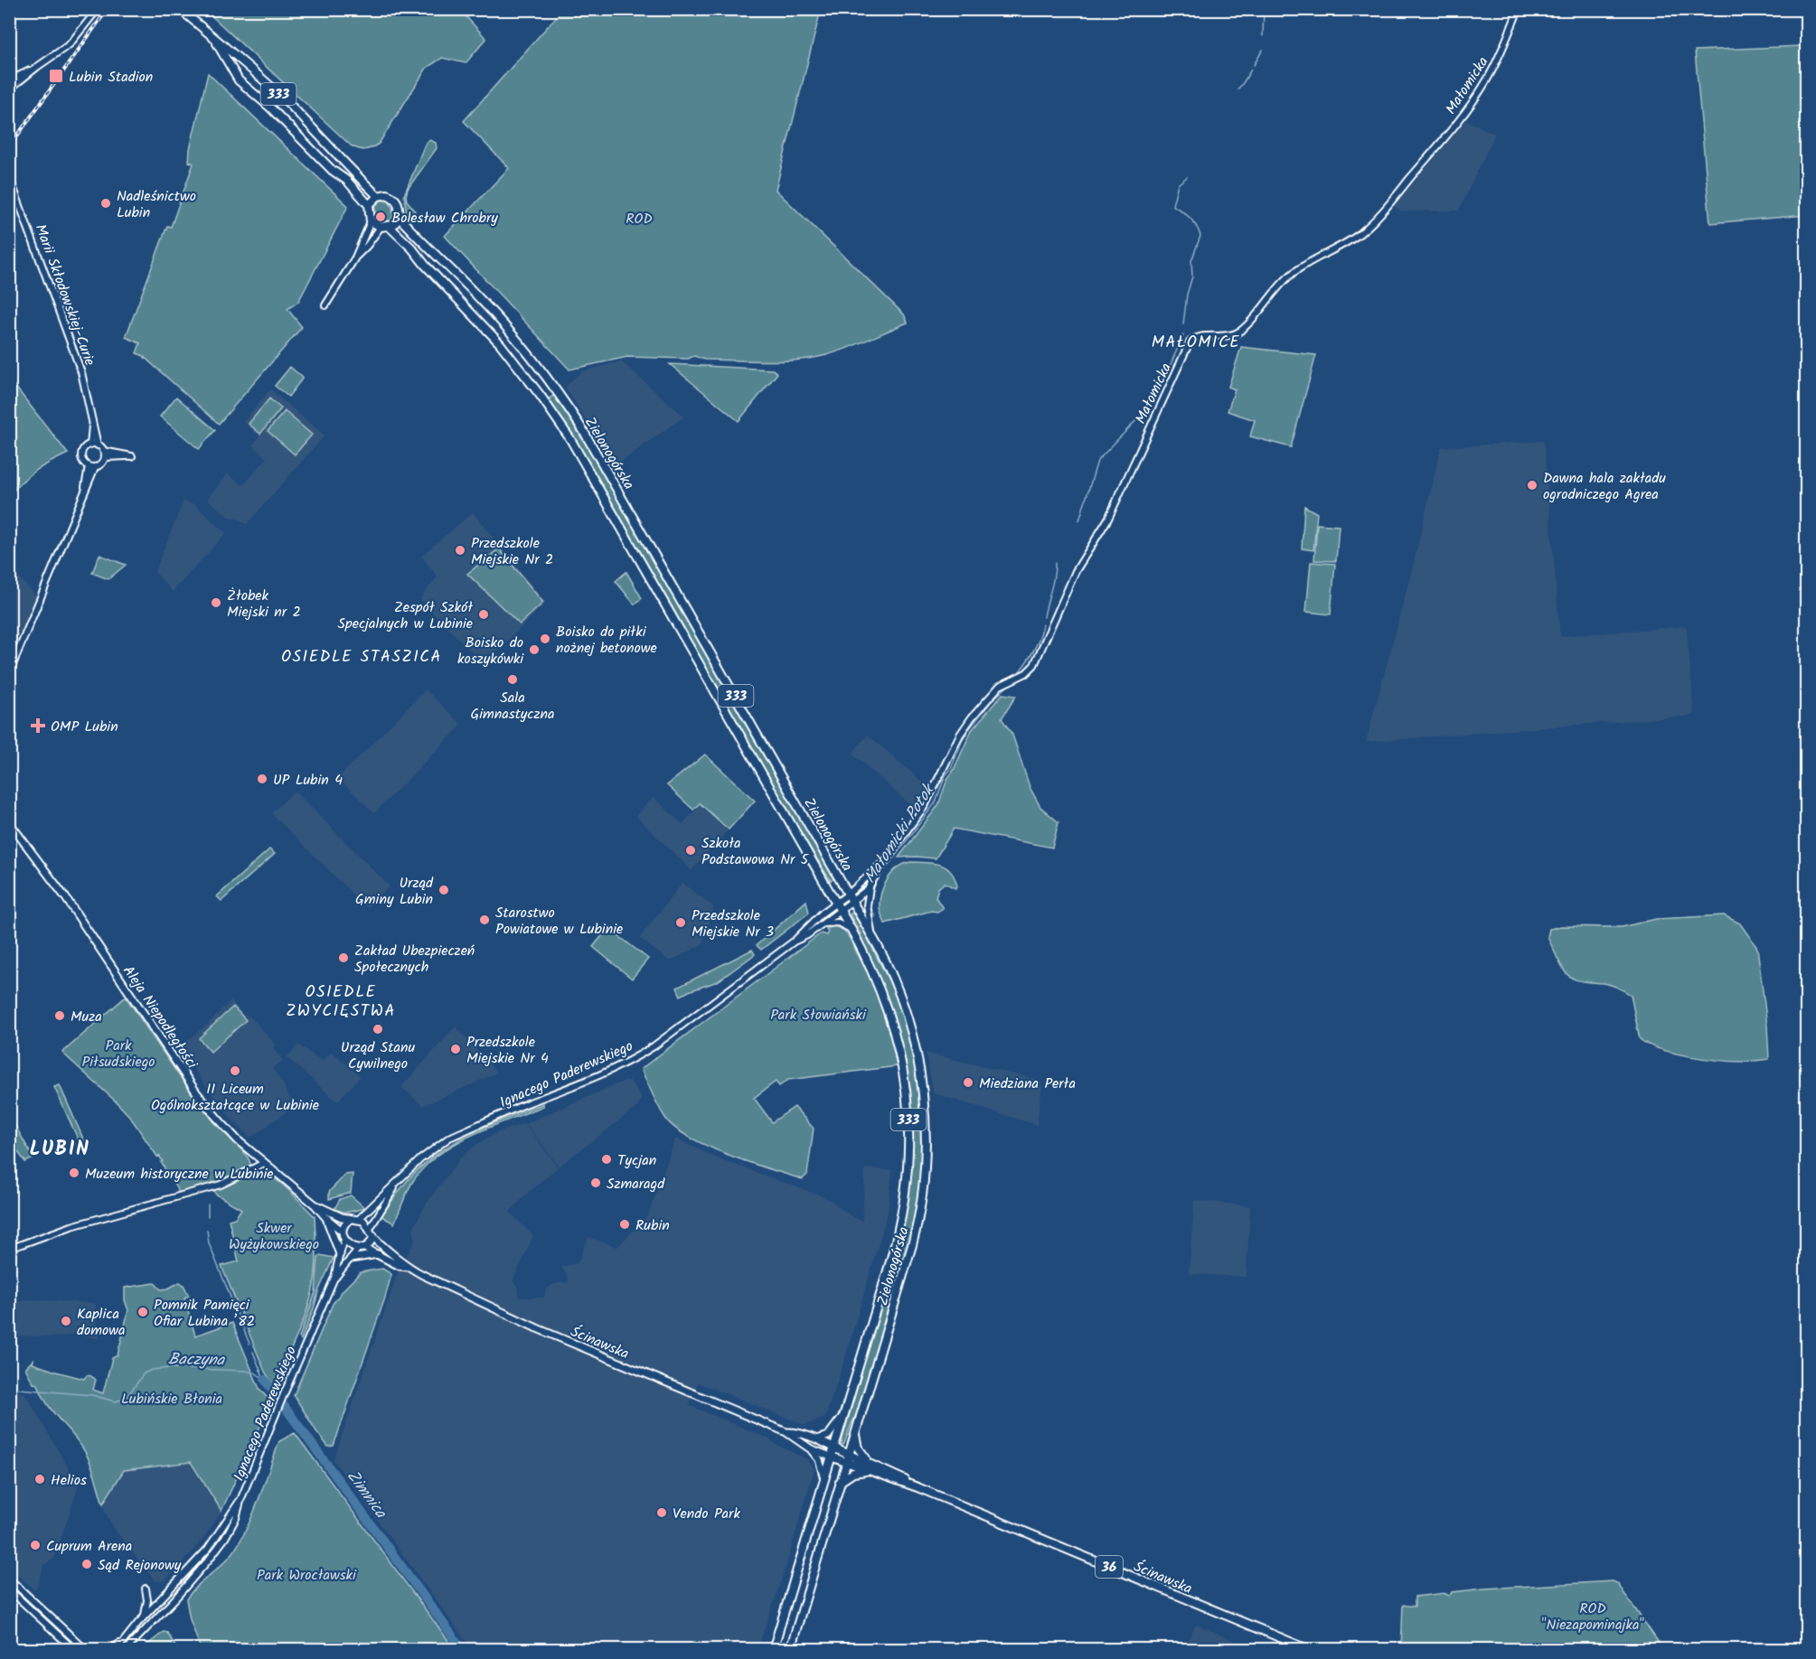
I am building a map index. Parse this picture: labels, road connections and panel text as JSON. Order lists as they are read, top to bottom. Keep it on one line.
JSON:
{"streets":{"main road":["333","Zielonogórska","Aleja Niepodległości","Ścinawska","36"],"street":["Małomicka","Marii Skłodowskiej-Curie","Ignacego Paderewskiego"]},"crossings":[["Małomicka","Zielonogórska"],["333","Zielonogórska"],["Zielonogórska","Ścinawska"],["Zielonogórska","36"],["Aleja Niepodległości","Ignacego Paderewskiego"],["Aleja Niepodległości","Ścinawska"],["Ignacego Paderewskiego","Ścinawska"],["Ścinawska","36"]],"districts":["MAŁOMICE","OSIEDLE STASZICA","OSIEDLE ZWYCIĘSTWA","LUBIN"],"water":["Małomicki Potok","Baczyna","Zimnica"],"parks":["ROD","Park Słowiański","Park Piłsudskiego","Skwer Wyżykowskiego","Lubińskie Błonia","Park Wrocławski","ROD \"Niezapominajka\""],"places":{"transit":["Lubin Stadion"],"other":["Nadleśnictwo Lubin","Bolesław Chrobry","Dawna hala zakładu ogrodniczego Agrea","Przedszkole Miejskie Nr 2","Żłobek Miejski nr 2","Zespół Szkół Specjalnych w Lubinie","Boisko do piłki nożnej betonowe","Boisko do koszykówki","Sala Gimnastyczna","UP Lubin 4","Szkoła Podstawowa Nr 5","Urząd Gminy Lubin","Starostwo Powiatowe w Lubinie","Przedszkole Miejskie Nr 3","Zakład Ubezpieczeń Społecznych","Muza","Urząd Stanu Cywilnego","Przedszkole Miejskie Nr 4","II Liceum Ogólnokształcące w Lubinie","Miedziana Perła","Tycjan","Muzeum historyczne w Lubinie","Szmaragd","Rubin","Pomnik Pamięci Ofiar Lubina ’82","Kaplica domowa","Helios","Vendo Park","Cuprum Arena","Sąd Rejonowy"],"health":["OMP Lubin"]}}
